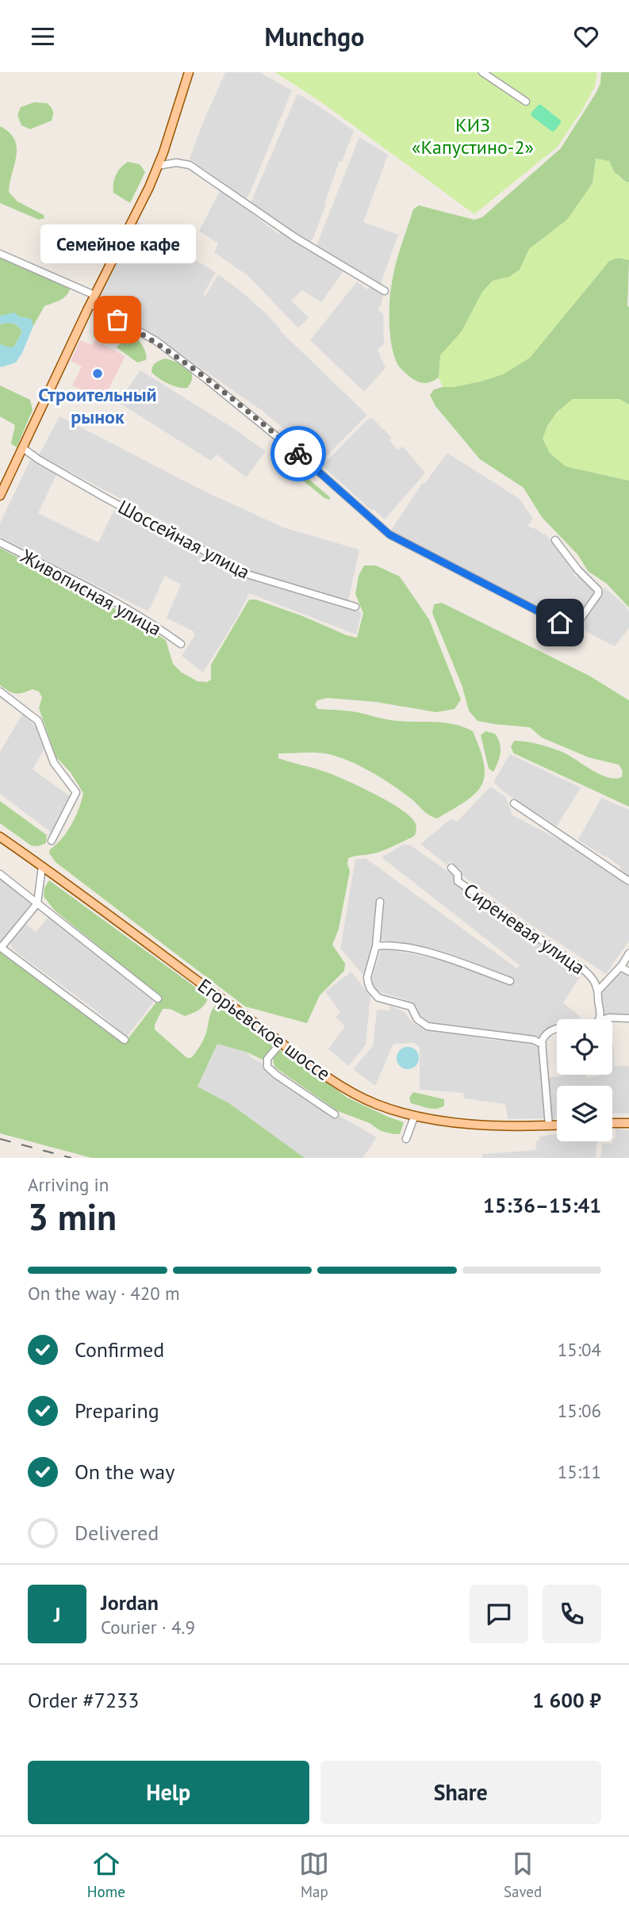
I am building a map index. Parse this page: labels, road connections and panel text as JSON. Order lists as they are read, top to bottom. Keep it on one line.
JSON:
{"streets":{"main road":["Егорьевское шоссе"],"street":["Шоссейная улица","Живописная улица","Сиреневая улица"]},"parks":["КИЗ «Капустино-2»"],"places":["Семейное кафе","Строительный рынок"],"page":{"header":"Munchgo","bubble":"Семейное кафе","heading":["3 min","Arriving in","15:36–15:41"],"panel":["Jordan","Courier · 4.9","Order #7233","1 600 ₽"],"bar":"On the way · 420 m","list":[["Confirmed","15:04"],["Preparing","15:06"],["On the way","15:11"],"Delivered"],"round":"J","buttons":["Help","Share"],"tabs":["Home","Map","Saved"]}}
